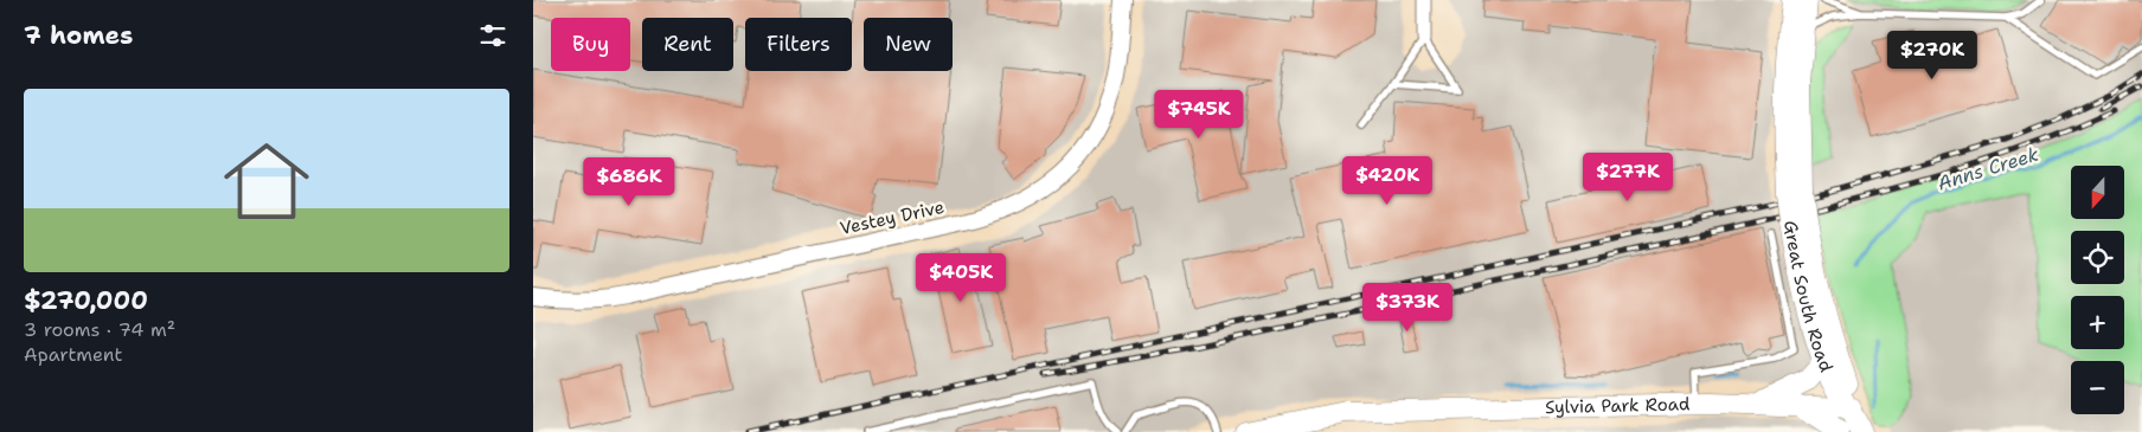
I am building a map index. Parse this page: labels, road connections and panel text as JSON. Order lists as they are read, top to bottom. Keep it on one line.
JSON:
{"streets":{"main road":["Great South Road","Sylvia Park Road"],"street":["Vestey Drive"]},"crossings":[["Great South Road","Sylvia Park Road"]],"water":["Anns Creek"],"north":"bottom","page":{"heading":"7 homes","chip":["Buy","Rent","Filters","New"],"price":["$270K","$745K","$277K","$420K","$686K","$405K","$373K"],"list":[{"name":"$270,000","note":"3 rooms · 74 m² · Apartment"}],"map_buttons":["+","−"]}}
